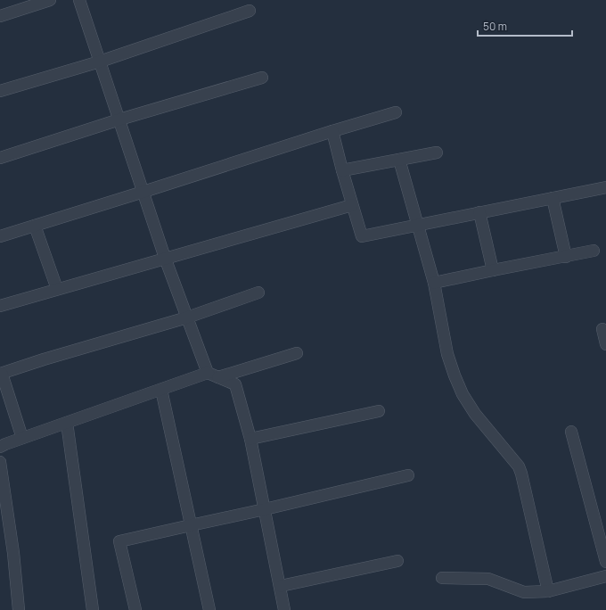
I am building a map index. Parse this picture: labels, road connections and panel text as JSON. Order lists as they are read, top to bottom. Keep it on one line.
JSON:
{"scale_bar":"50 m"}
